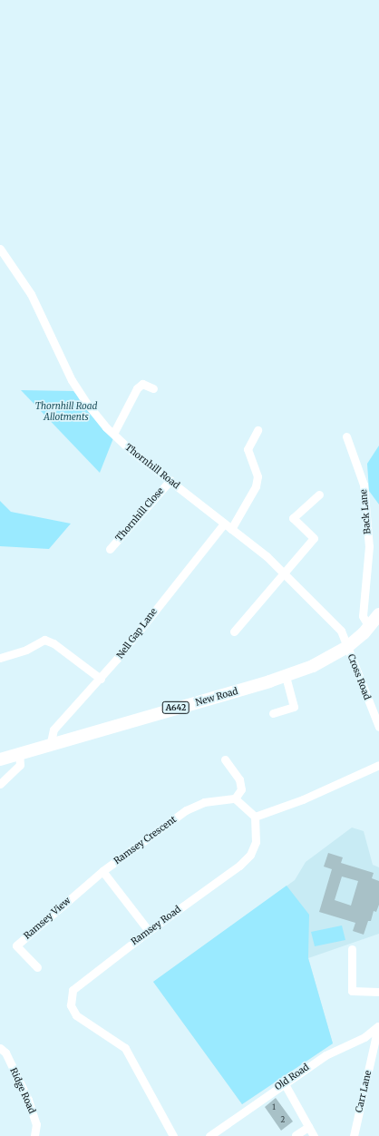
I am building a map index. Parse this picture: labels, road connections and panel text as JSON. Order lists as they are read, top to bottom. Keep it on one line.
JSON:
{"streets":{"highway":["New Road","A642"],"street":["Thornhill Road","Back Lane","Thornhill Close","Nell Gap Lane","Cross Road","Ramsey Crescent","Ramsey View","Ramsey Road","Old Road","Ridge Road","Carr Lane"]},"crossings":[["Thornhill Road","Thornhill Close"],["Thornhill Road","Nell Gap Lane"],["Thornhill Road","Cross Road"],["Thornhill Road","New Road"],["Back Lane","New Road"],["Nell Gap Lane","New Road"],["Cross Road","New Road"],["Ramsey Crescent","Ramsey View"],["Old Road","Carr Lane"]],"parks":["Thornhill Road Allotments"],"house_numbers":["1","2"]}
